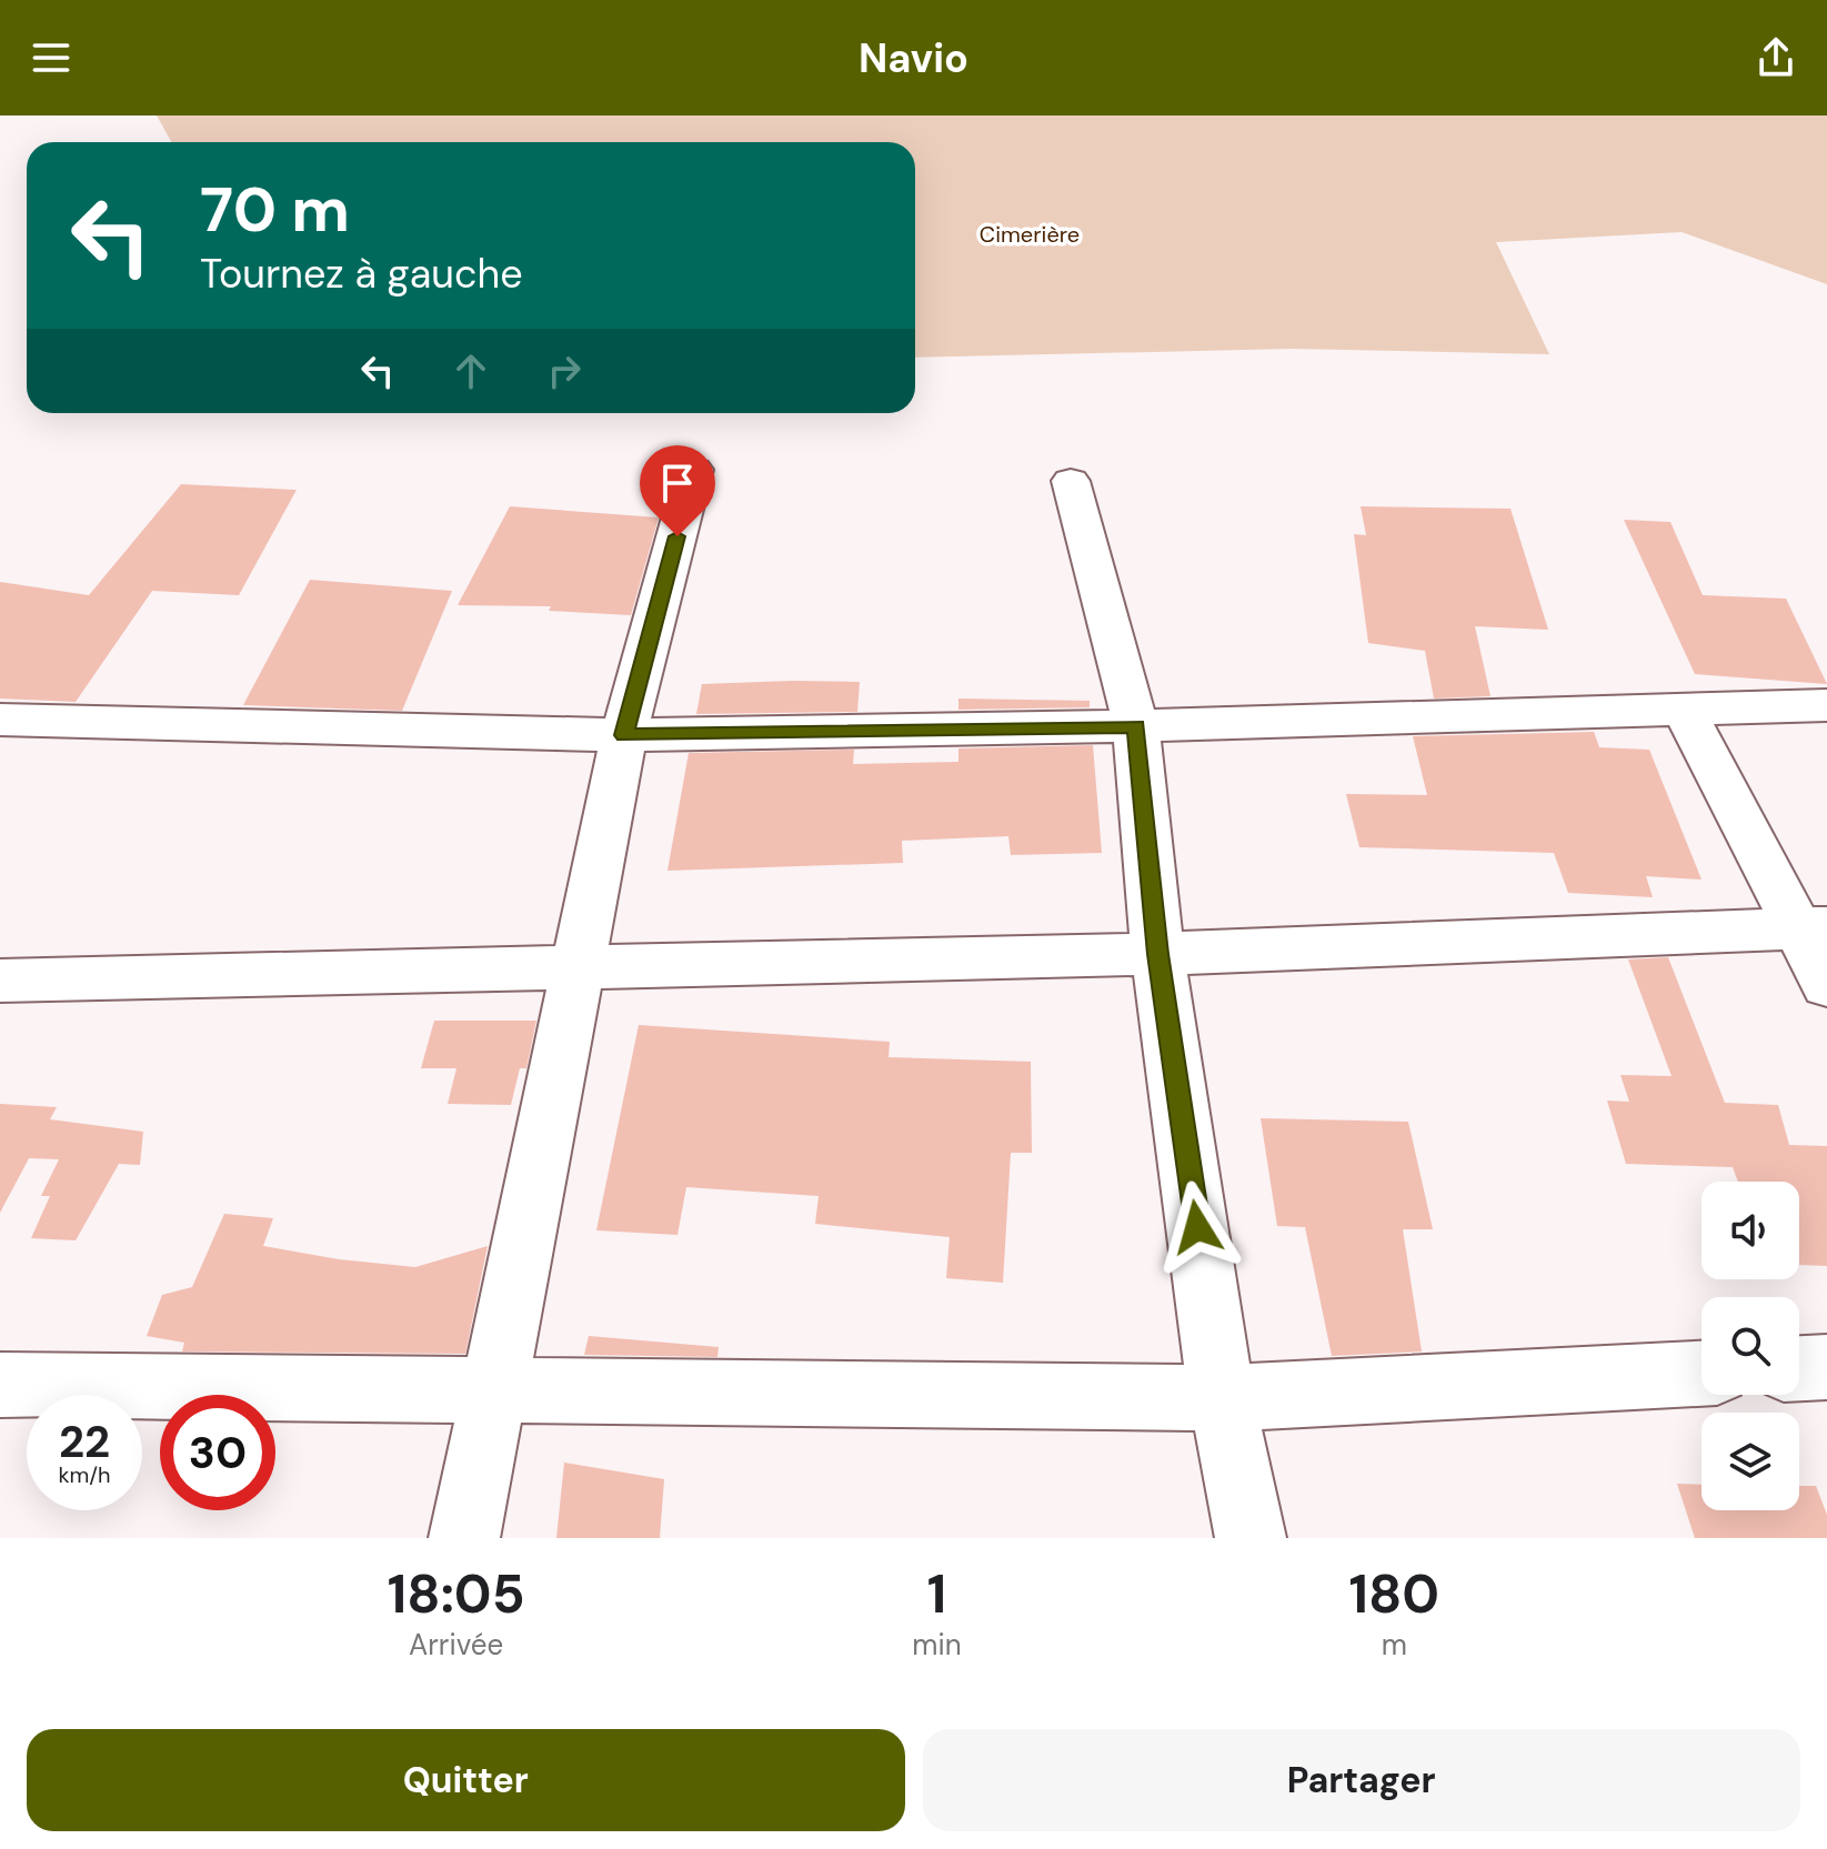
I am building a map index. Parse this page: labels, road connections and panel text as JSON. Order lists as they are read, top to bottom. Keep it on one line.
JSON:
{"parks":["Cimerière"],"page":{"header":"Navio","turn":["70 m","Tournez à gauche"],"speed":"22 km/h","limit":"30","eta":["18:05","Arrivée","1","min","180","m"],"buttons":["Quitter","Partager"]}}
